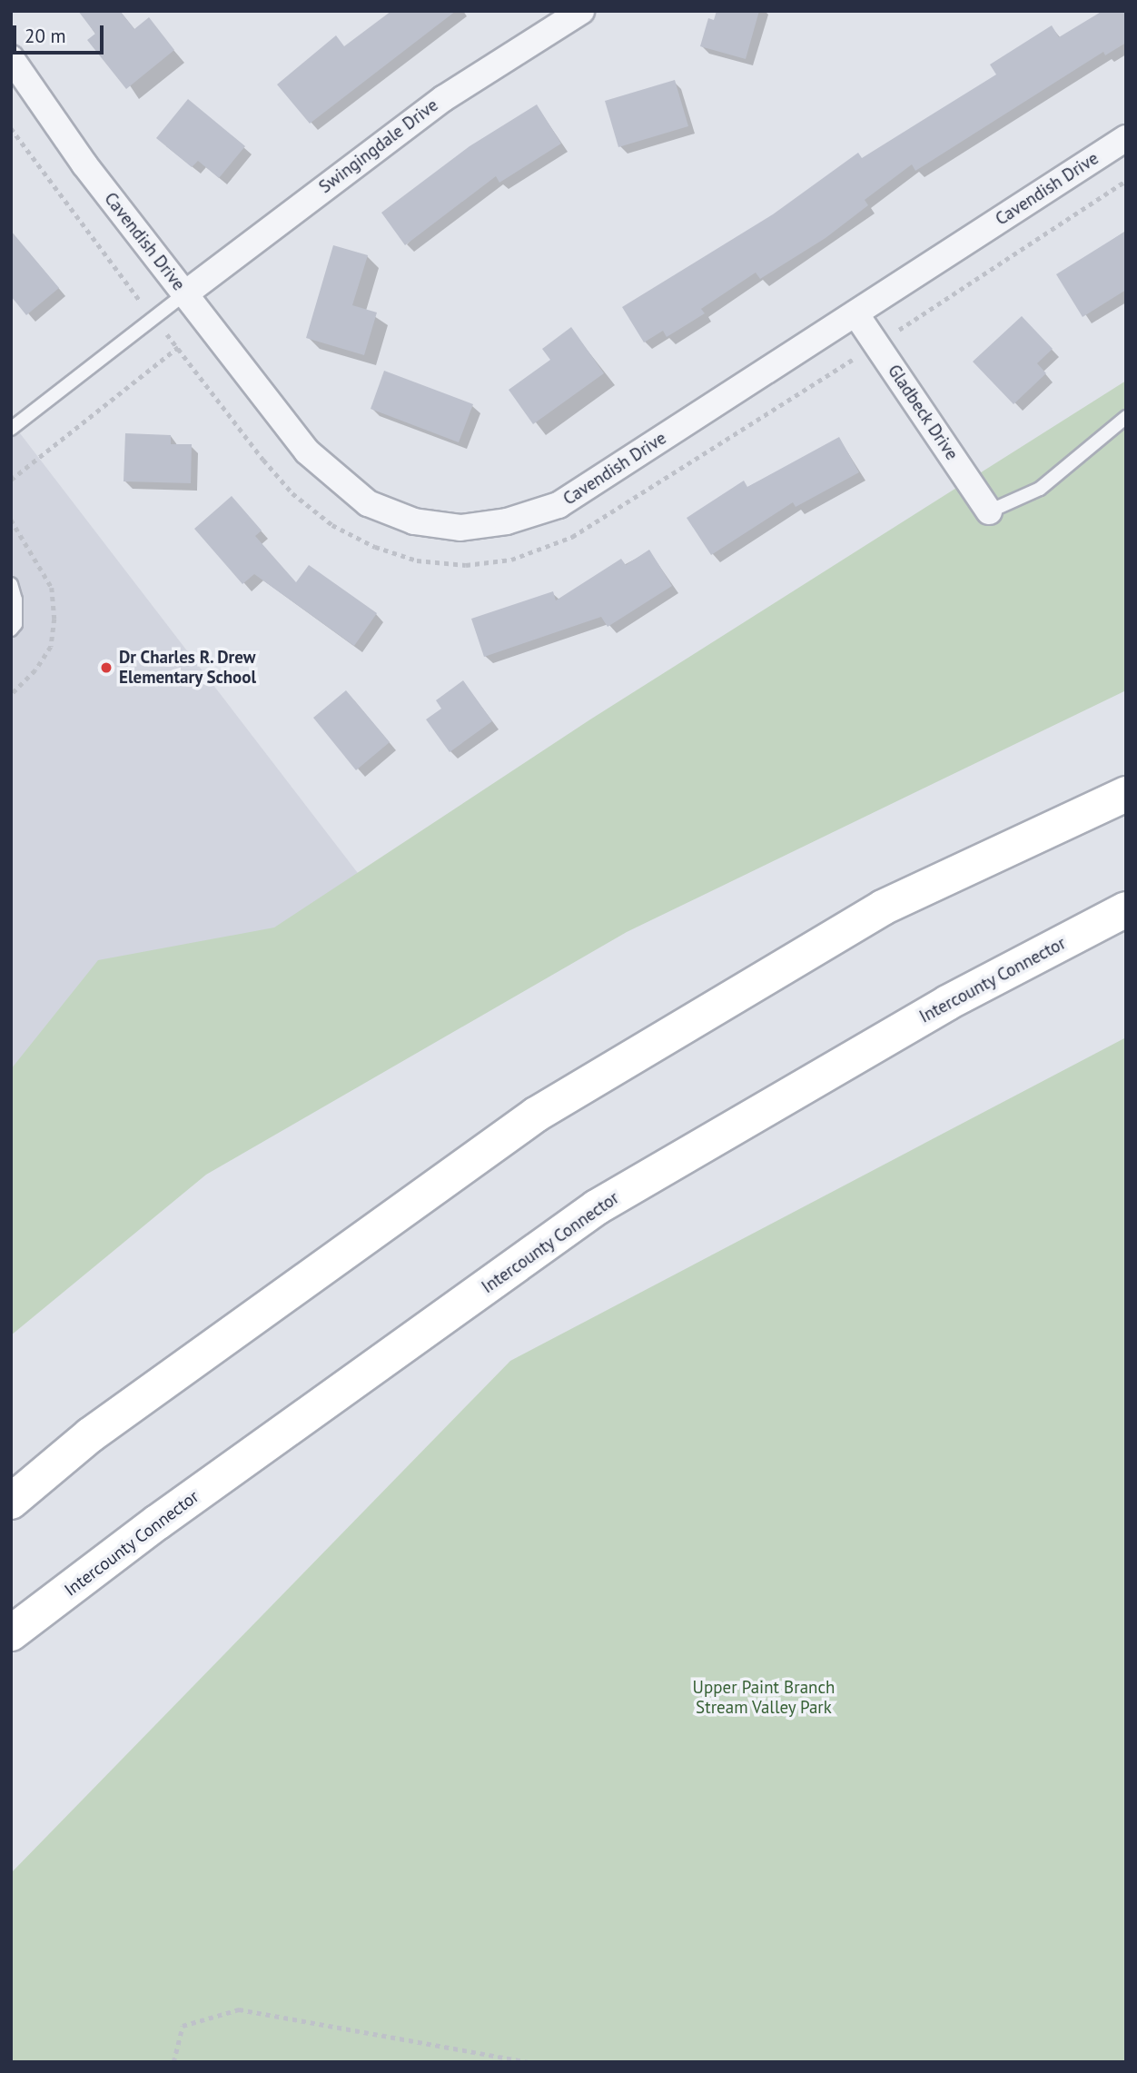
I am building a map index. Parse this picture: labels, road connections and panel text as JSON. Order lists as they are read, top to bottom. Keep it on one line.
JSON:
{"streets":{"highway":["Intercounty Connector"],"street":["Swingingdale Drive","Cavendish Drive","Gladbeck Drive"]},"crossings":[["Swingingdale Drive","Cavendish Drive"],["Cavendish Drive","Gladbeck Drive"]],"parks":["Upper Paint Branch Stream Valley Park"],"places":["Dr Charles R. Drew Elementary School"],"scale_bar":"20 m"}
